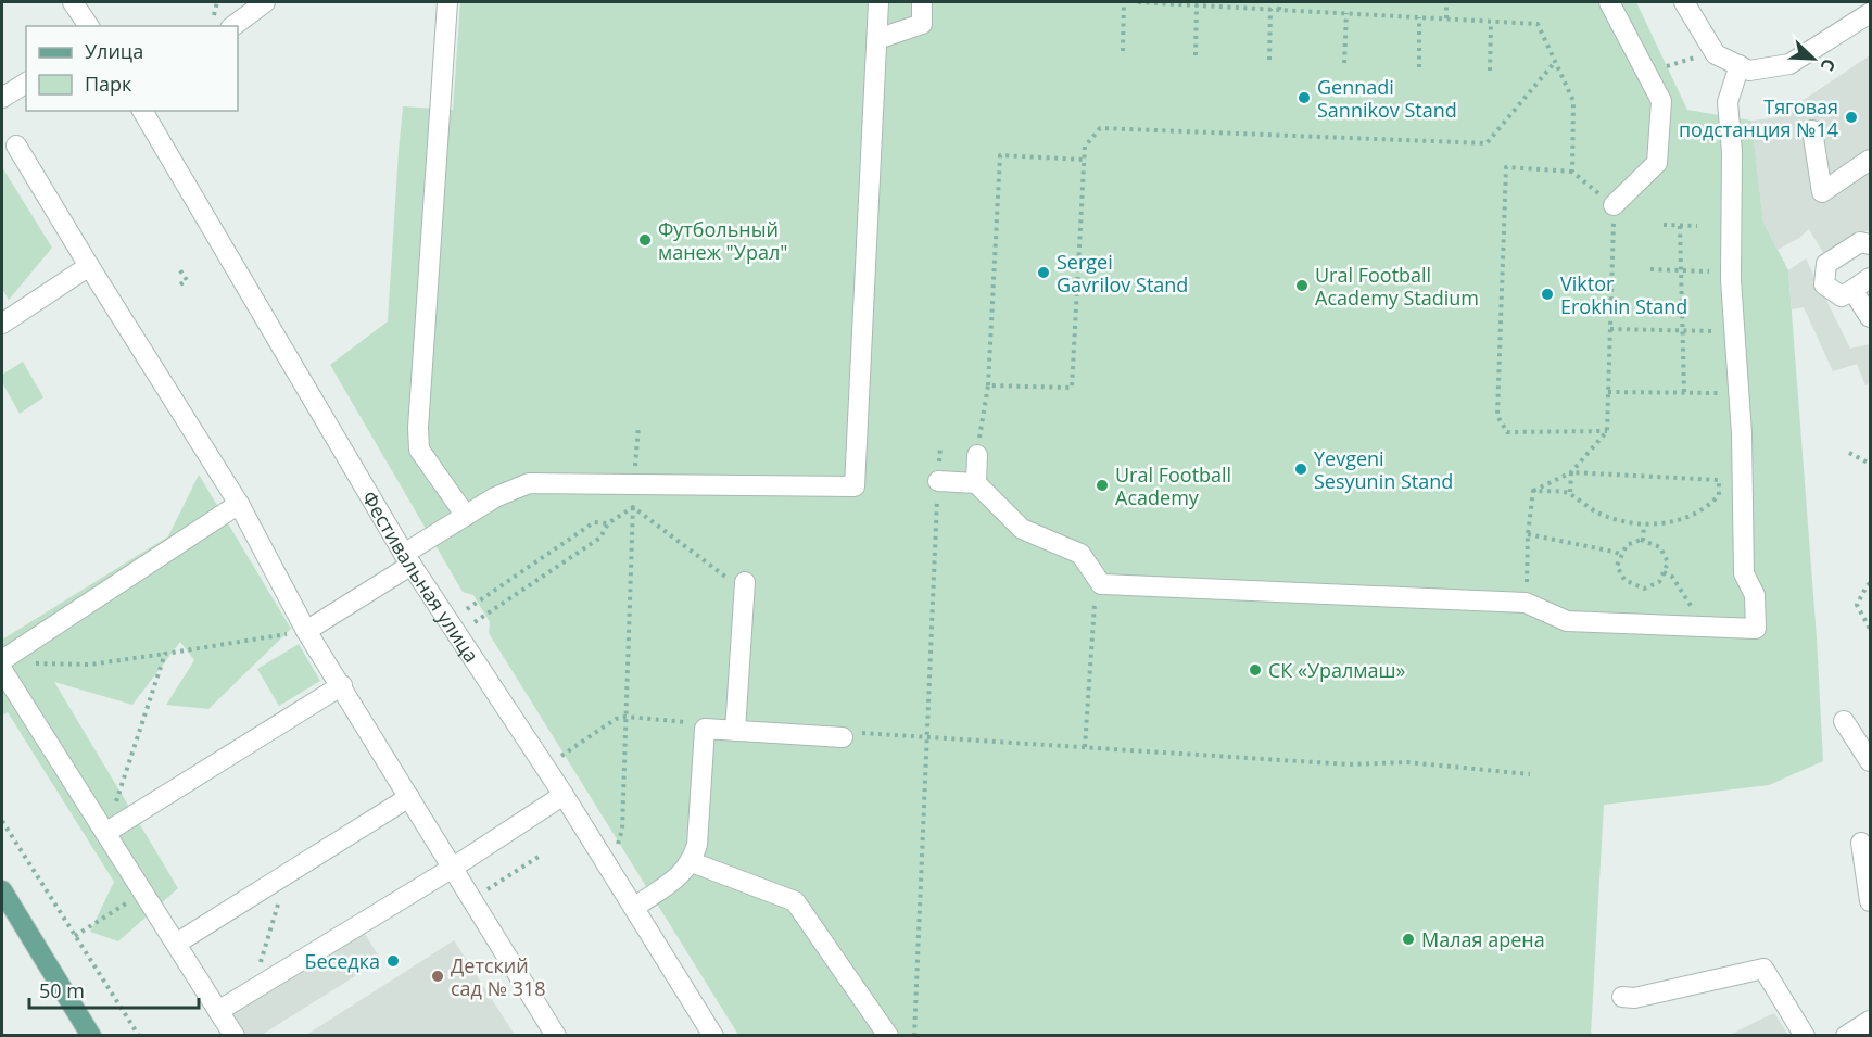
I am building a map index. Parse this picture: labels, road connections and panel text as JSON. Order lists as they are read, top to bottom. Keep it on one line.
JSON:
{"streets":{"street":["Фестивальная улица"]},"places":["Gennadi Sannikov Stand","Тяговая подстанция №14","Футбольный манеж \"Урал\"","Sergei Gavrilov Stand","Ural Football Academy Stadium","Viktor Erokhin Stand","Yevgeni Sesyunin Stand","Ural Football Academy","СК «Уралмаш»","Малая арена","Беседка","Детский сад № 318"],"legend":["Улица","Парк"],"scale_bar":"50 m","north":"bottom right"}
